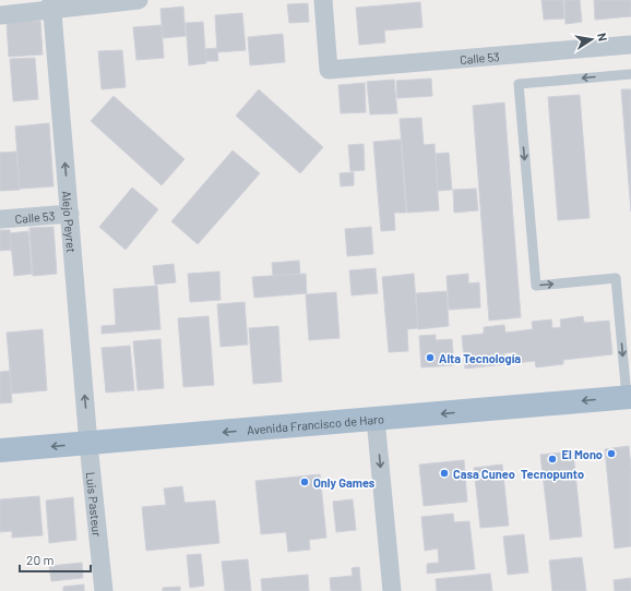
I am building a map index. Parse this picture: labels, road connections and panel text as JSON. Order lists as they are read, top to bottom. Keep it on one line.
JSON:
{"streets":{"main road":["Avenida Francisco de Haro"],"street":["Calle 53","Alejo Peyret","Luis Pasteur"]},"crossings":[["Calle 53","Alejo Peyret"],["Alejo Peyret","Avenida Francisco de Haro"],["Alejo Peyret","Luis Pasteur"],["Avenida Francisco de Haro","Luis Pasteur"]],"one_way":["Alejo Peyret","Avenida Francisco de Haro"],"places":["Alta Tecnología","El Mono","Tecnopunto","Casa Cuneo","Only Games"],"scale_bar":"20 m","north":"right"}
